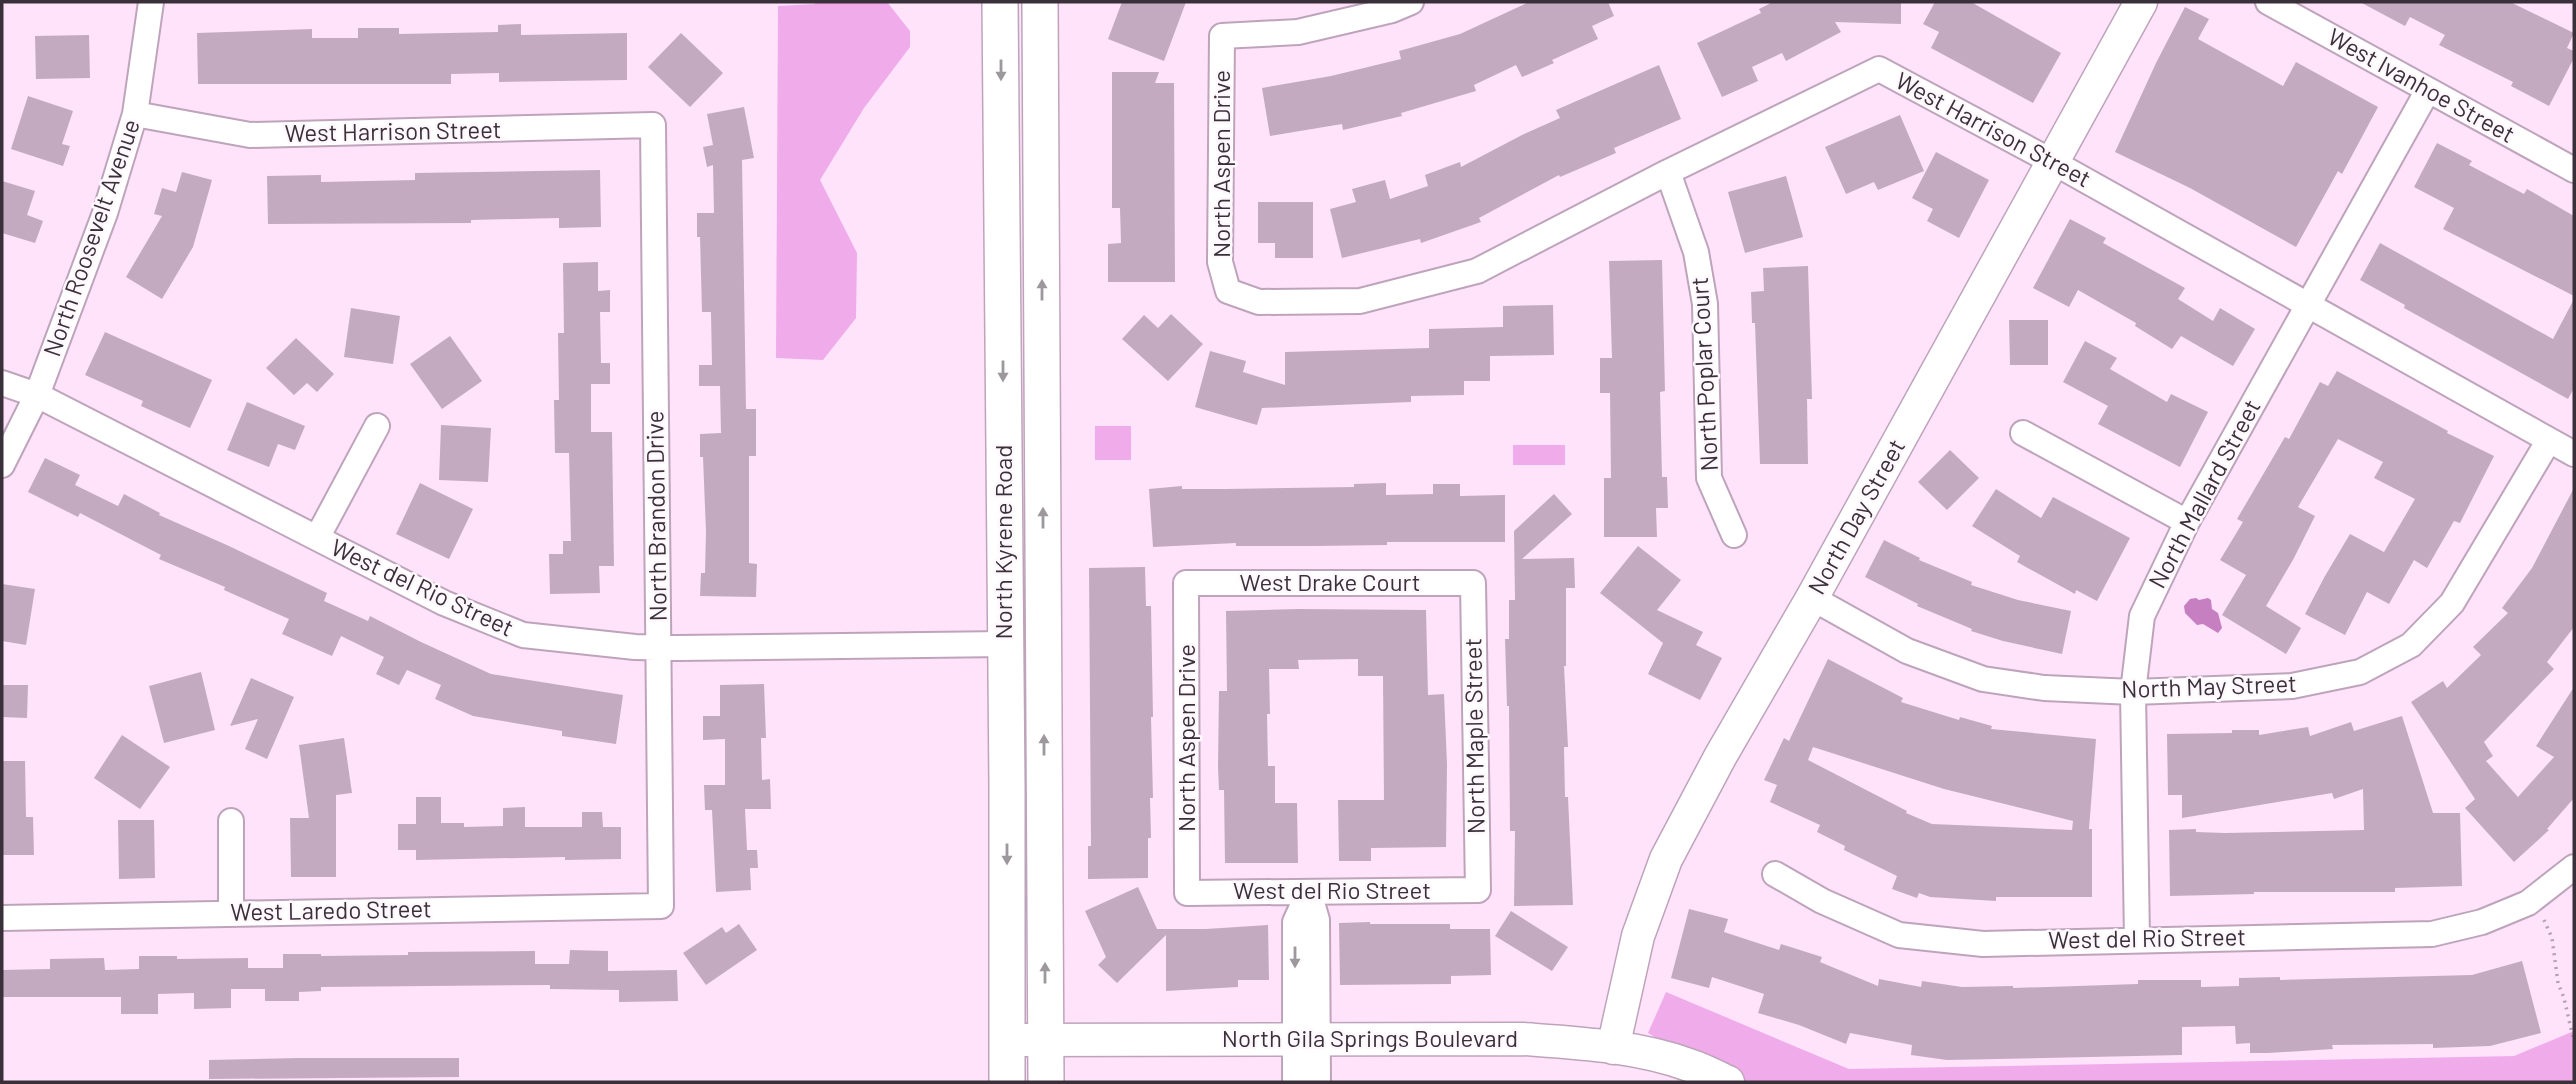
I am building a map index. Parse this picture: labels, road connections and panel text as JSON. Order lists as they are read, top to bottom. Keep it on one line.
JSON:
{"streets":{"main road":["North Kyrene Road"],"street":["West Ivanhoe Street","West Harrison Street","North Aspen Drive","North Roosevelt Avenue","North Poplar Court","North Mallard Street","North Brandon Drive","North Day Street","West Drake Court","West del Rio Street","North May Street","North Maple Street","West Laredo Street","North Gila Springs Boulevard"]},"crossings":[["West Ivanhoe Street","North Mallard Street"],["West Harrison Street","North Aspen Drive"],["West Harrison Street","North Roosevelt Avenue"],["West Harrison Street","North Poplar Court"],["West Harrison Street","North Mallard Street"],["West Harrison Street","North Brandon Drive"],["West Harrison Street","North Day Street"],["West Harrison Street","North May Street"],["North Aspen Drive","West Drake Court"],["North Aspen Drive","West del Rio Street"],["North Roosevelt Avenue","West del Rio Street"],["North Mallard Street","West del Rio Street"],["North Mallard Street","North May Street"],["North Brandon Drive","West del Rio Street"],["North Brandon Drive","West Laredo Street"],["North Day Street","North May Street"],["North Day Street","North Gila Springs Boulevard"],["North Kyrene Road","West del Rio Street"],["North Kyrene Road","North Gila Springs Boulevard"],["West Drake Court","North Maple Street"],["West del Rio Street","North Maple Street"]]}
